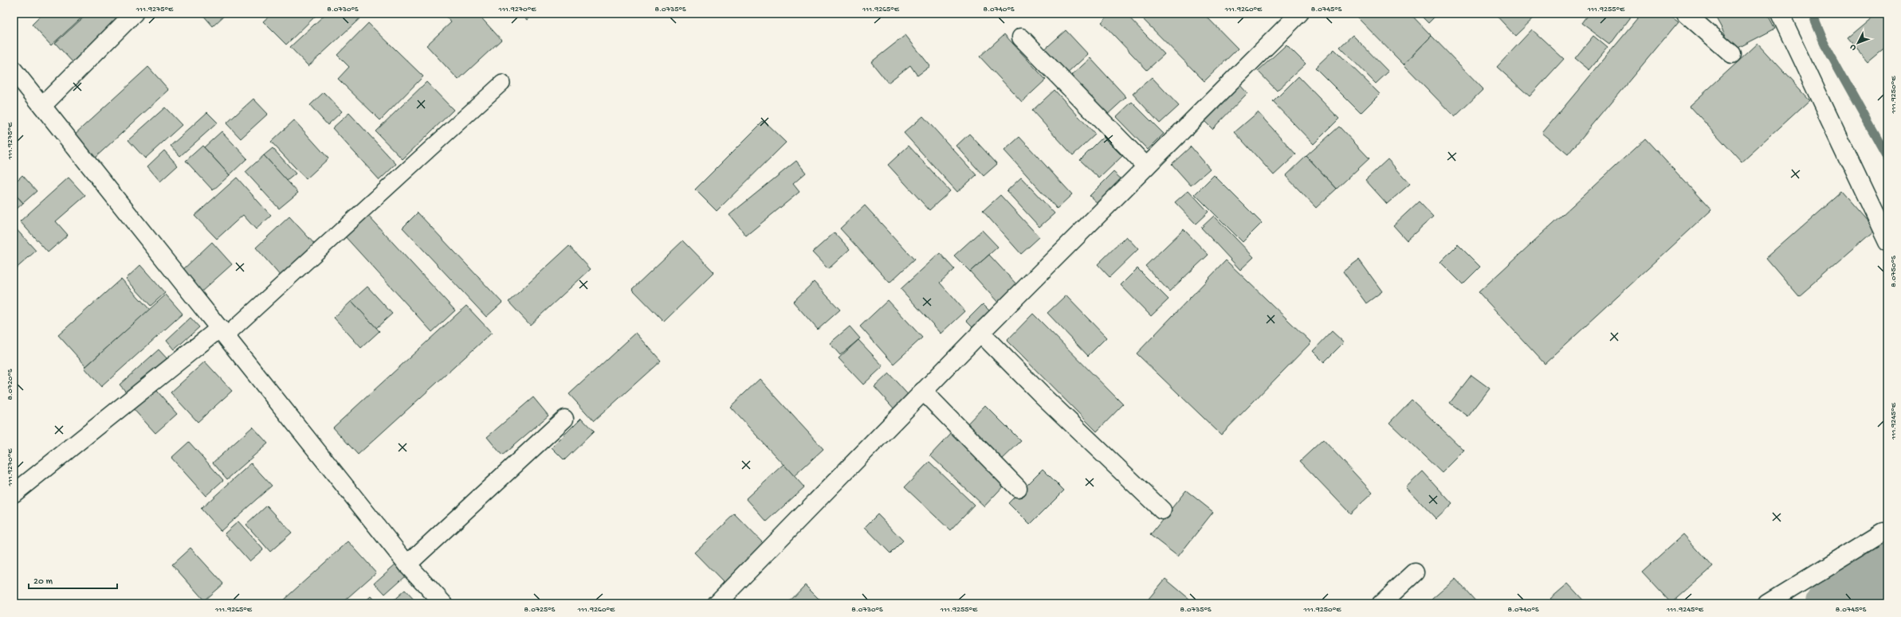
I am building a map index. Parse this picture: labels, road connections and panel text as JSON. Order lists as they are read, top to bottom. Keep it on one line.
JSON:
{"scale_bar":"20 m","north":"bottom left","coordinates":["111.9275°E","8.0730°S","111.9270°E","8.0735°S","111.9265°E","8.0740°S","111.9260°E","8.0745°S","111.9255°E","111.9250°E","8.0750°S","8.0720°S","111.9245°E","8.0725°S"]}
